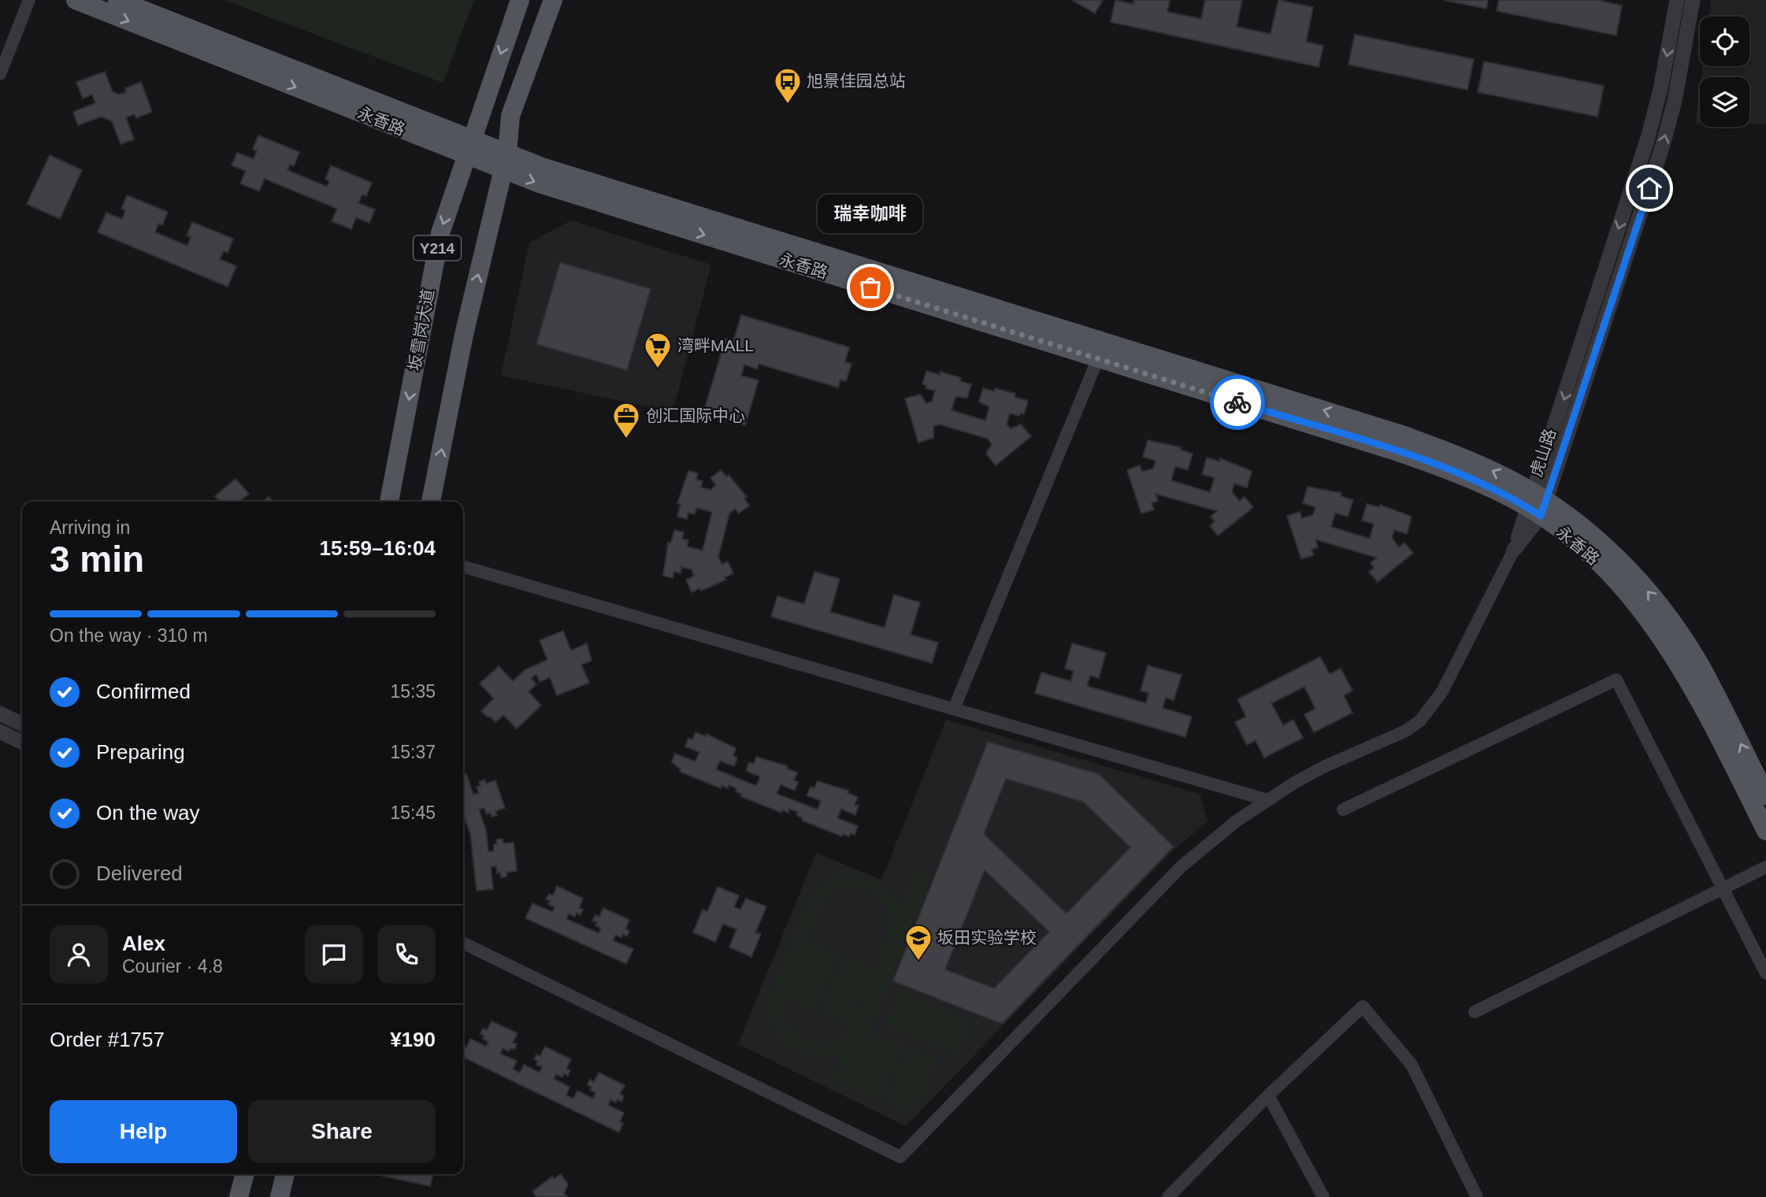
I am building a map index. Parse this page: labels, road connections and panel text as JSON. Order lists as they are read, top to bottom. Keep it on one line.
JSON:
{"streets":{"main road":["永香路","Y214","坂雪岗大道"],"street":["虎山路"]},"crossings":[["永香路","Y214"],["永香路","坂雪岗大道"],["永香路","虎山路"]],"places":{"bus stop":["旭景佳园总站"],"other":["瑞幸咖啡"],"supermarket":["湾畔MALL"],"office":["创汇国际中心"],"school or university":["坂田实验学校"]},"page":{"bubble":"瑞幸咖啡","heading":["3 min","Arriving in","15:59–16:04"],"panel":["Alex","Courier · 4.8","Order #1757","¥190"],"bar":"On the way · 310 m","list":[["Confirmed","15:35"],["Preparing","15:37"],["On the way","15:45"],"Delivered"],"buttons":["Help","Share"]}}
